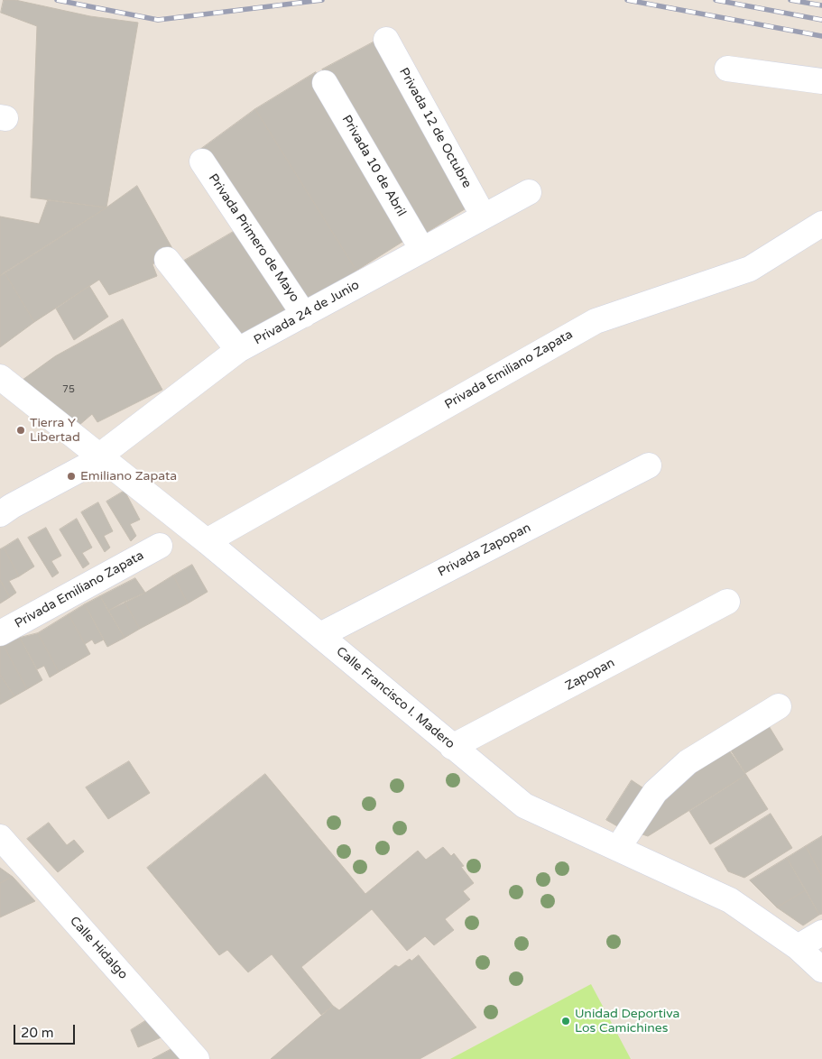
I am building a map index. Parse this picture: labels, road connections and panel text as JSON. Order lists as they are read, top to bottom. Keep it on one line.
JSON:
{"streets":{"street":["Privada 12 de Octubre","Privada 10 de Abril","Privada Primero de Mayo","Privada 24 de Junio","Privada Emiliano Zapata","Privada Zapopan","Zapopan","Calle Francisco I. Madero","Calle Hidalgo"]},"crossings":[["Privada 12 de Octubre","Privada 24 de Junio"],["Privada 10 de Abril","Privada 24 de Junio"],["Privada Primero de Mayo","Privada 24 de Junio"],["Privada 24 de Junio","Calle Francisco I. Madero"],["Privada Emiliano Zapata","Calle Francisco I. Madero"],["Privada Zapopan","Calle Francisco I. Madero"],["Zapopan","Calle Francisco I. Madero"]],"places":["Tierra Y Libertad","Emiliano Zapata","Unidad Deportiva Los Camichines"],"house_numbers":["75"],"scale_bar":"20 m"}
